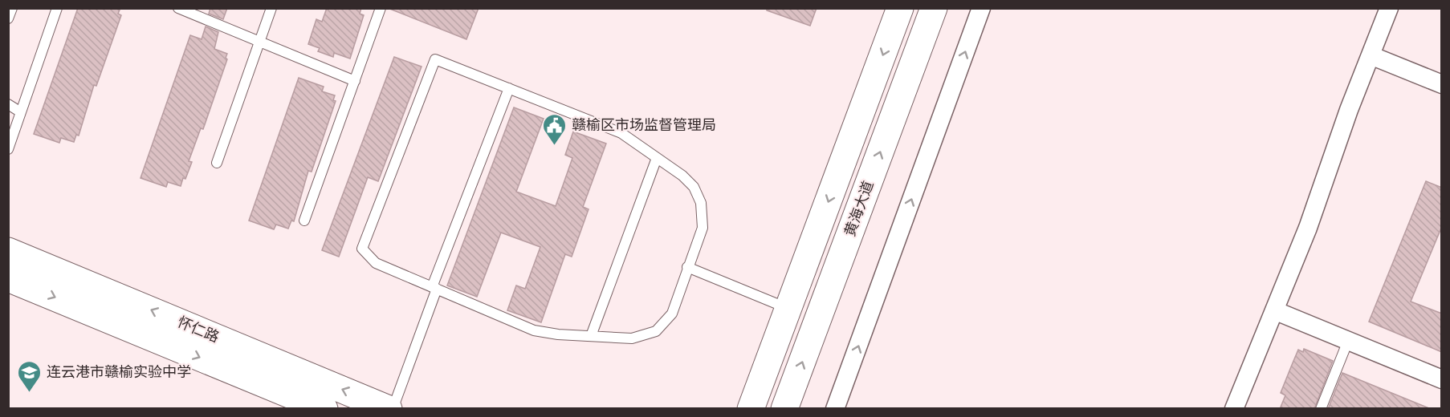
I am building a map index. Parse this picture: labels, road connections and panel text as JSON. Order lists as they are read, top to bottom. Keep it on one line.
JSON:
{"streets":{"main road":["黄海大道","怀仁路"]},"places":{"public building":["赣榆区市场监督管理局"],"school or university":["连云港市赣榆实验中学"]}}
